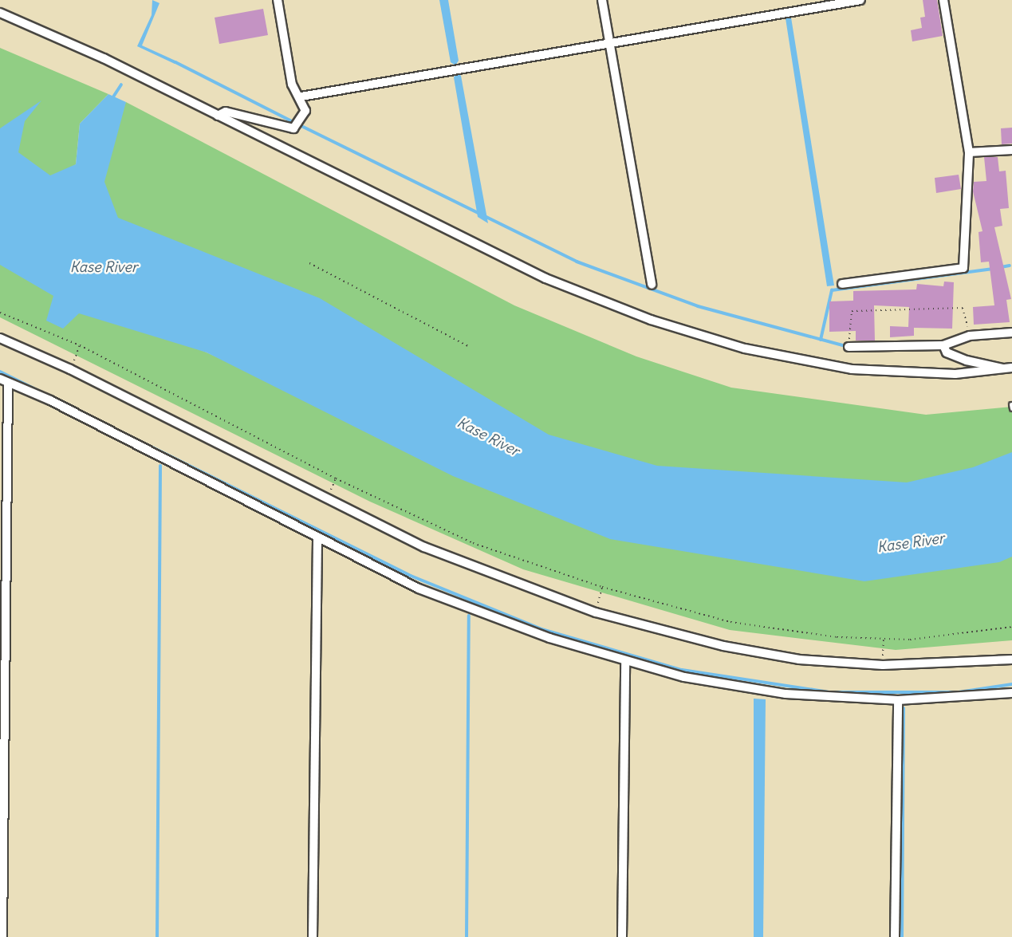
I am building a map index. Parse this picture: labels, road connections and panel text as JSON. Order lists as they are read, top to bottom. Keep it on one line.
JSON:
{"water":["Kase River"]}
